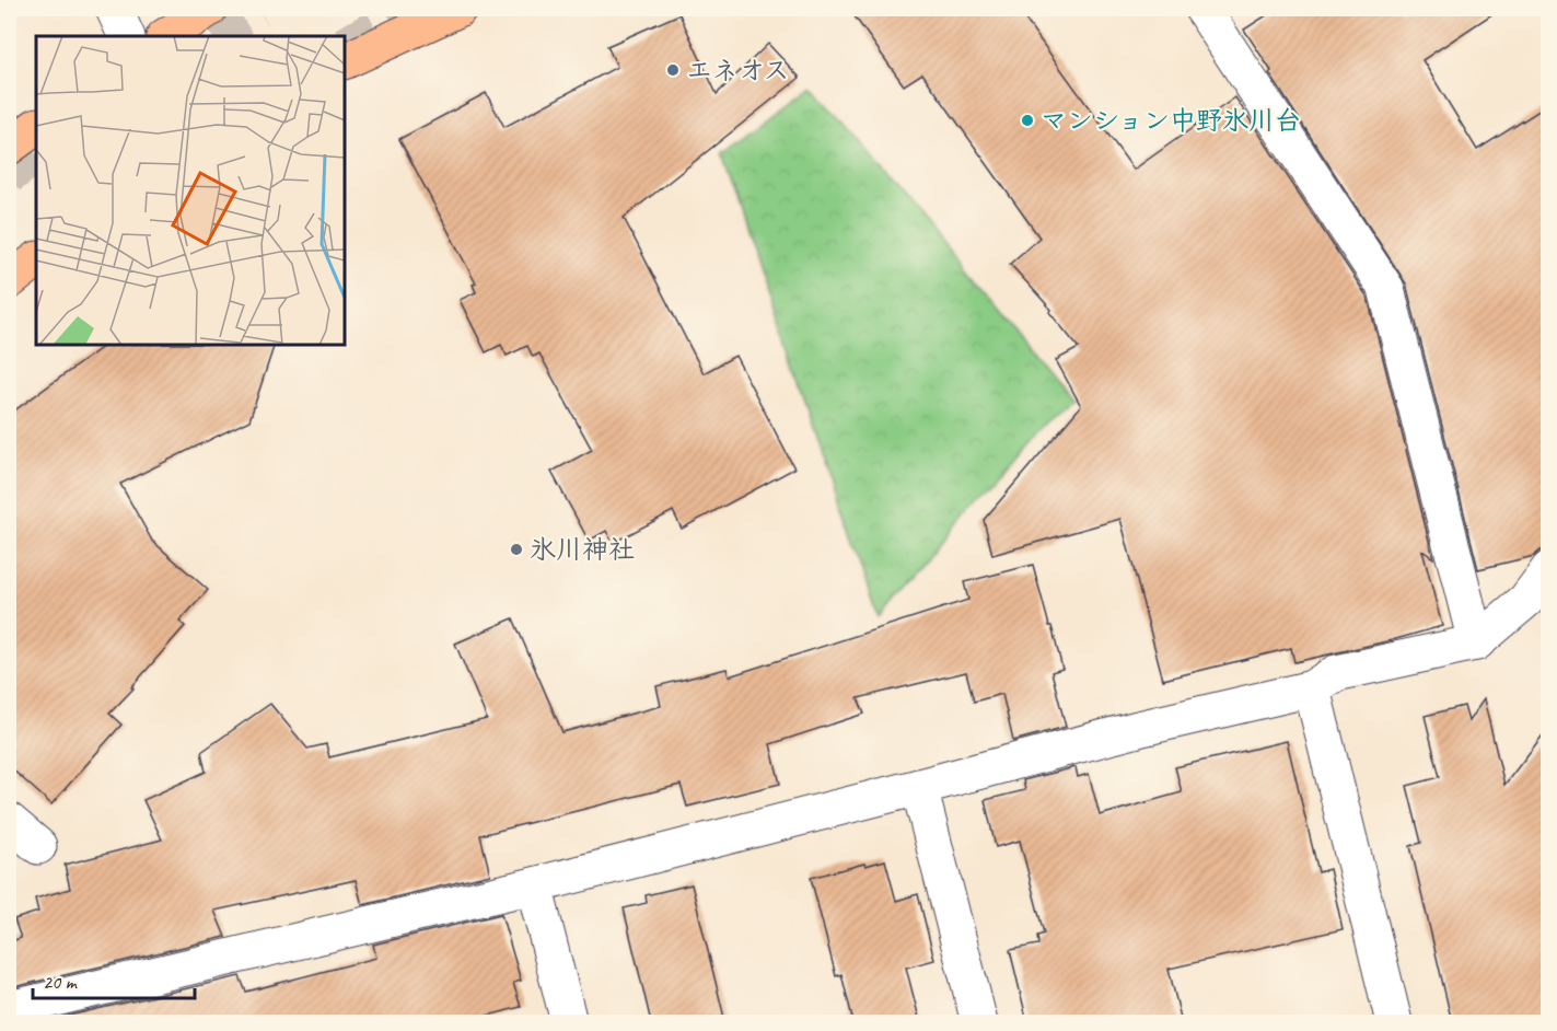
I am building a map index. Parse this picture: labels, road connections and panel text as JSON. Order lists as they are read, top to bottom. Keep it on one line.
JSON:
{"places":["エネオス","マンション中野氷川台","氷川神社"],"scale_bar":"20 m"}
